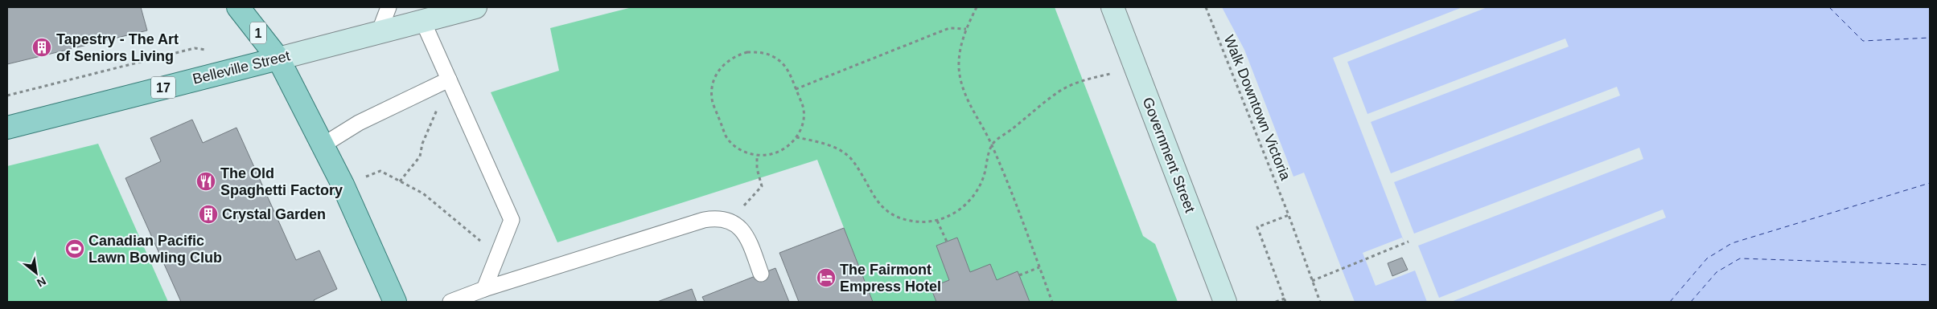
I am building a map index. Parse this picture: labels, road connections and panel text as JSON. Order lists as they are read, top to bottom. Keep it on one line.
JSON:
{"streets":{"main road":["1","Belleville Street","17","Government Street"],"path":["Walk Downtown Victoria"]},"crossings":[["1","Belleville Street"]],"places":{"building":["Tapestry - The Art of Seniors Living","Crystal Garden"],"restaurant":["The Old Spaghetti Factory"],"sports":["Canadian Pacific Lawn Bowling Club"],"hotel":["The Fairmont Empress Hotel"]},"north":"bottom right"}
